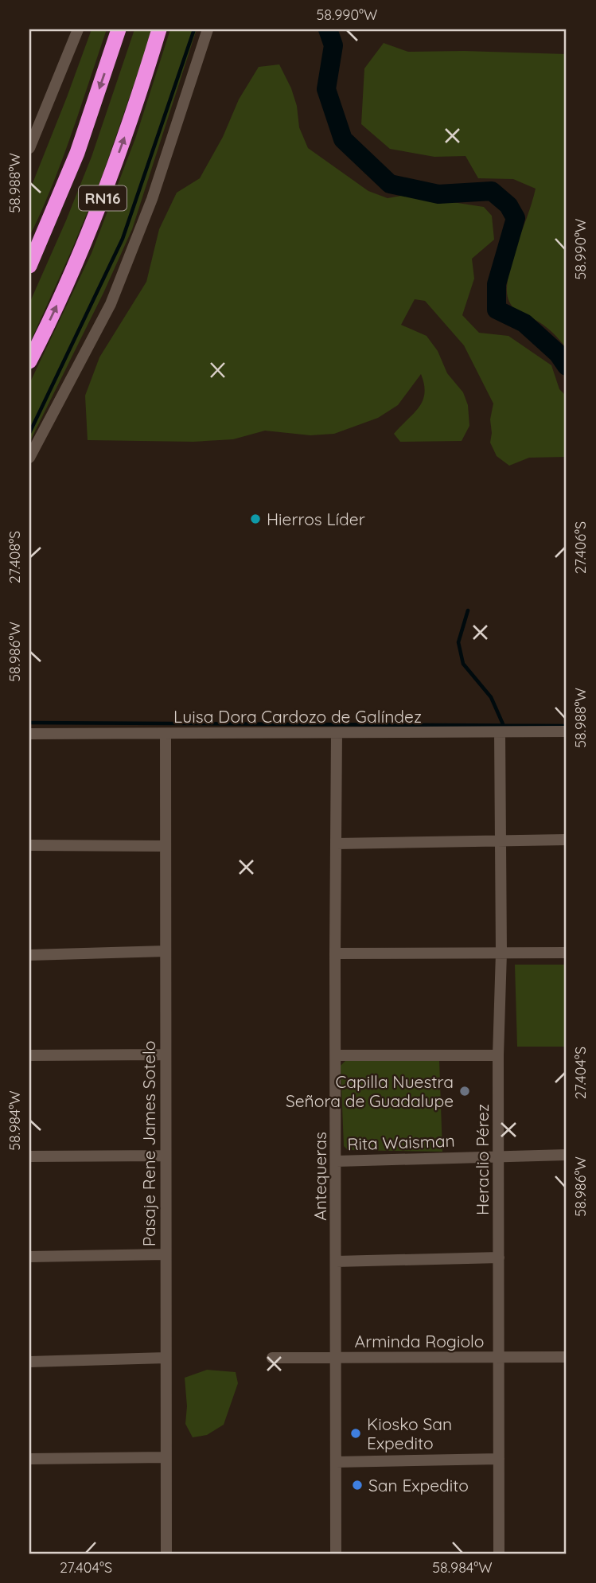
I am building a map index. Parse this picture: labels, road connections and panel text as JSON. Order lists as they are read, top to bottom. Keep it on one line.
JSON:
{"streets":{"highway":["RN16"],"street":["Luisa Dora Cardozo de Galíndez","Rita Waisman","Pasaje Rene James Sotelo","Heraclio Pérez","Antequeras","Arminda Rogiolo"]},"crossings":[["Luisa Dora Cardozo de Galíndez","Pasaje Rene James Sotelo"],["Luisa Dora Cardozo de Galíndez","Heraclio Pérez"],["Luisa Dora Cardozo de Galíndez","Antequeras"],["Rita Waisman","Heraclio Pérez"],["Rita Waisman","Antequeras"],["Heraclio Pérez","Arminda Rogiolo"],["Antequeras","Arminda Rogiolo"]],"places":["Hierros Líder","Capilla Nuestra Señora de Guadalupe","Kiosko San Expedito","San Expedito"],"coordinates":["58.990°W","58.988°W","27.406°S","27.408°S","58.986°W","27.404°S","58.984°W"]}
